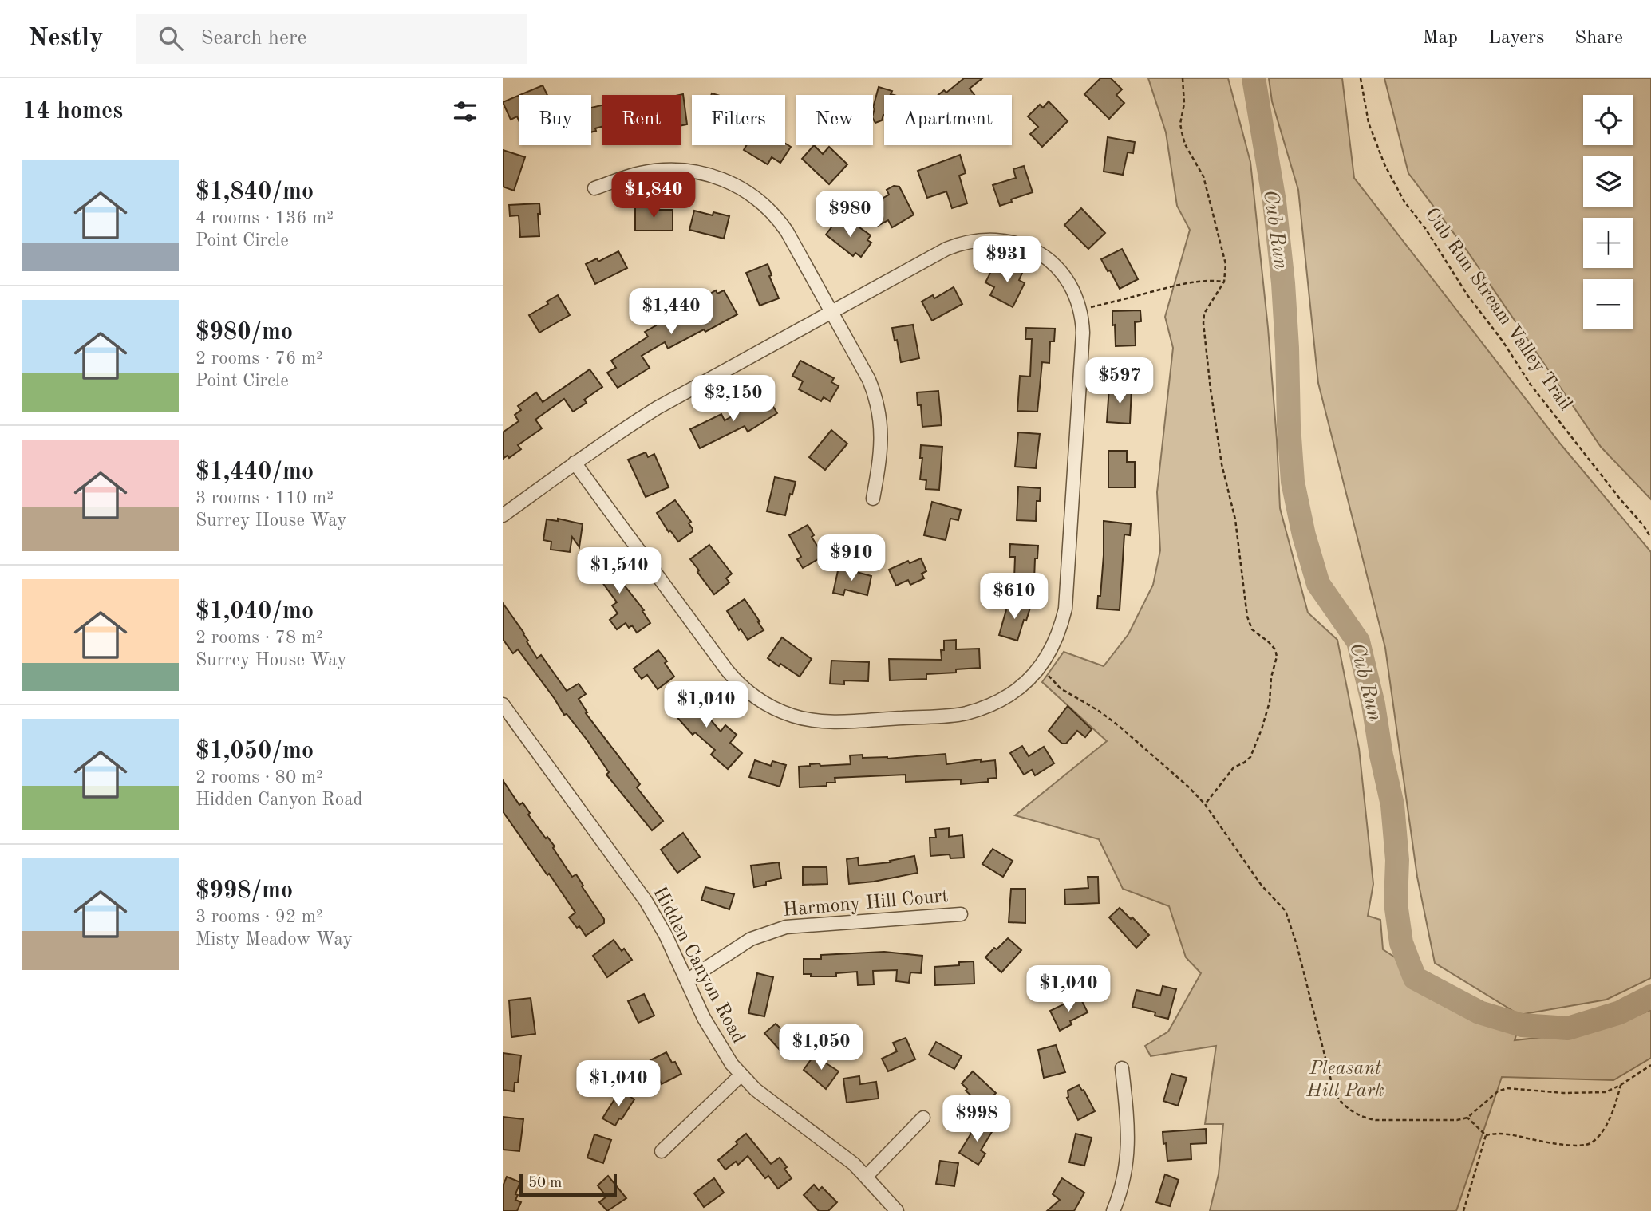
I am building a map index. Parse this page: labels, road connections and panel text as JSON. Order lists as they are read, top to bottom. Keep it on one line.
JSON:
{"streets":{"street":["Harmony Hill Court","Hidden Canyon Road"],"path":["Cub Run Stream Valley Trail"]},"crossings":[["Harmony Hill Court","Hidden Canyon Road"]],"water":["Cub Run"],"parks":["Pleasant Hill Park"],"scale_bar":"50 m","page":{"header":"Nestly","search":"Search here","nav":["Map","Layers","Share"],"heading":"14 homes","map_buttons":["+","−"],"chip":["Buy","Rent","Filters","New","Apartment"],"list":[{"name":"$1,840/mo","note":"4 rooms · 136 m² · Point Circle"},{"name":"$980/mo","note":"2 rooms · 76 m² · Point Circle"},{"name":"$1,440/mo","note":"3 rooms · 110 m² · Surrey House Way"},{"name":"$1,040/mo","note":"2 rooms · 78 m² · Surrey House Way"},{"name":"$1,050/mo","note":"2 rooms · 80 m² · Hidden Canyon Road"},{"name":"$998/mo","note":"3 rooms · 92 m² · Misty Meadow Way"}],"price":["$1,840","$980","$931","$1,440","$597","$2,150","$910","$1,540","$610","$1,040","$1,040","$1,050","$1,040","$998"],"scale":"50 m"}}
